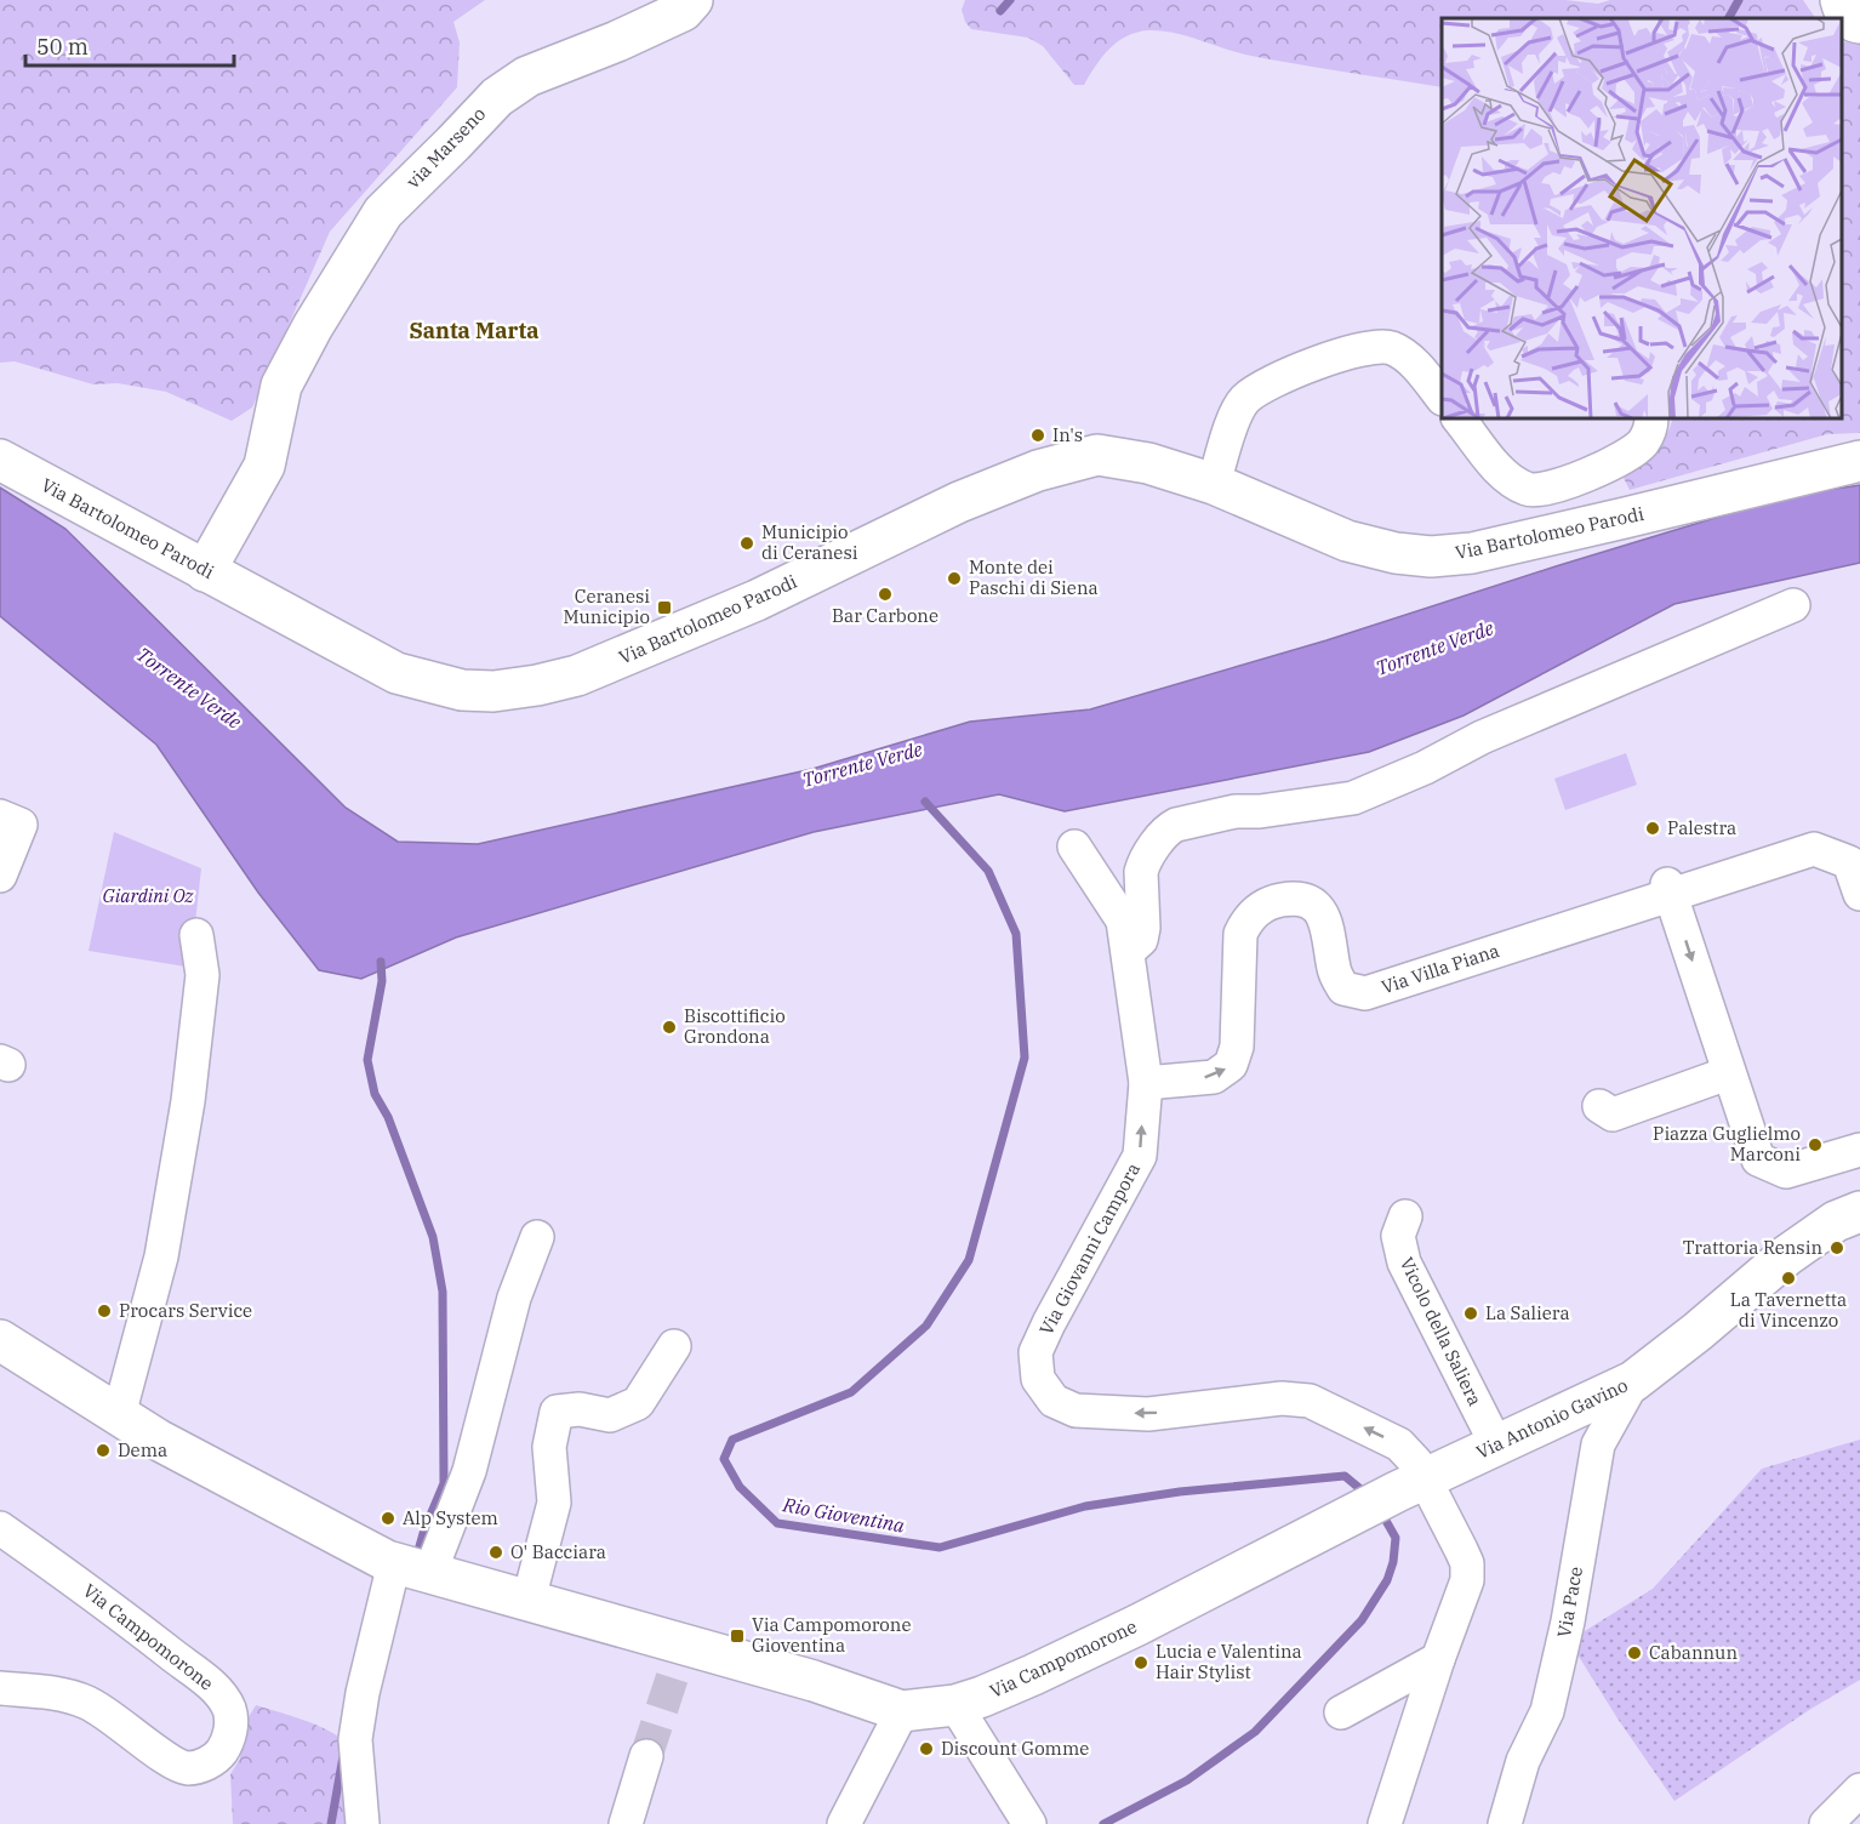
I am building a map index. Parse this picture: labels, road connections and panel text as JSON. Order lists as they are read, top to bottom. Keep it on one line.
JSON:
{"streets":{"main road":["via Marseno","Via Bartolomeo Parodi","Via Antonio Gavino","Via Campomorone"],"street":["Via Villa Piana","Via Giovanni Campora","Vicolo della Saliera","Via Pace"]},"crossings":[["via Marseno","Via Bartolomeo Parodi"],["Via Villa Piana","Via Giovanni Campora"],["Via Giovanni Campora","Via Antonio Gavino"],["Vicolo della Saliera","Via Antonio Gavino"],["Via Antonio Gavino","Via Pace"],["Via Antonio Gavino","Via Campomorone"]],"districts":["Santa Marta"],"water":["Torrente Verde","Rio Gioventina"],"parks":["Giardini Oz"],"places":{"other":["In's","Municipio di Ceranesi","Monte dei Paschi di Siena","Bar Carbone","Palestra","Biscottificio Grondona","Piazza Guglielmo Marconi","Trattoria Rensin","La Tavernetta di Vincenzo","Procars Service","La Saliera","Dema","Alp System","O' Bacciara","Cabannun","Lucia e Valentina Hair Stylist","Discount Gomme"],"transit":["Ceranesi Municipio","Via Campomorone Gioventina"]},"scale_bar":"50 m"}
